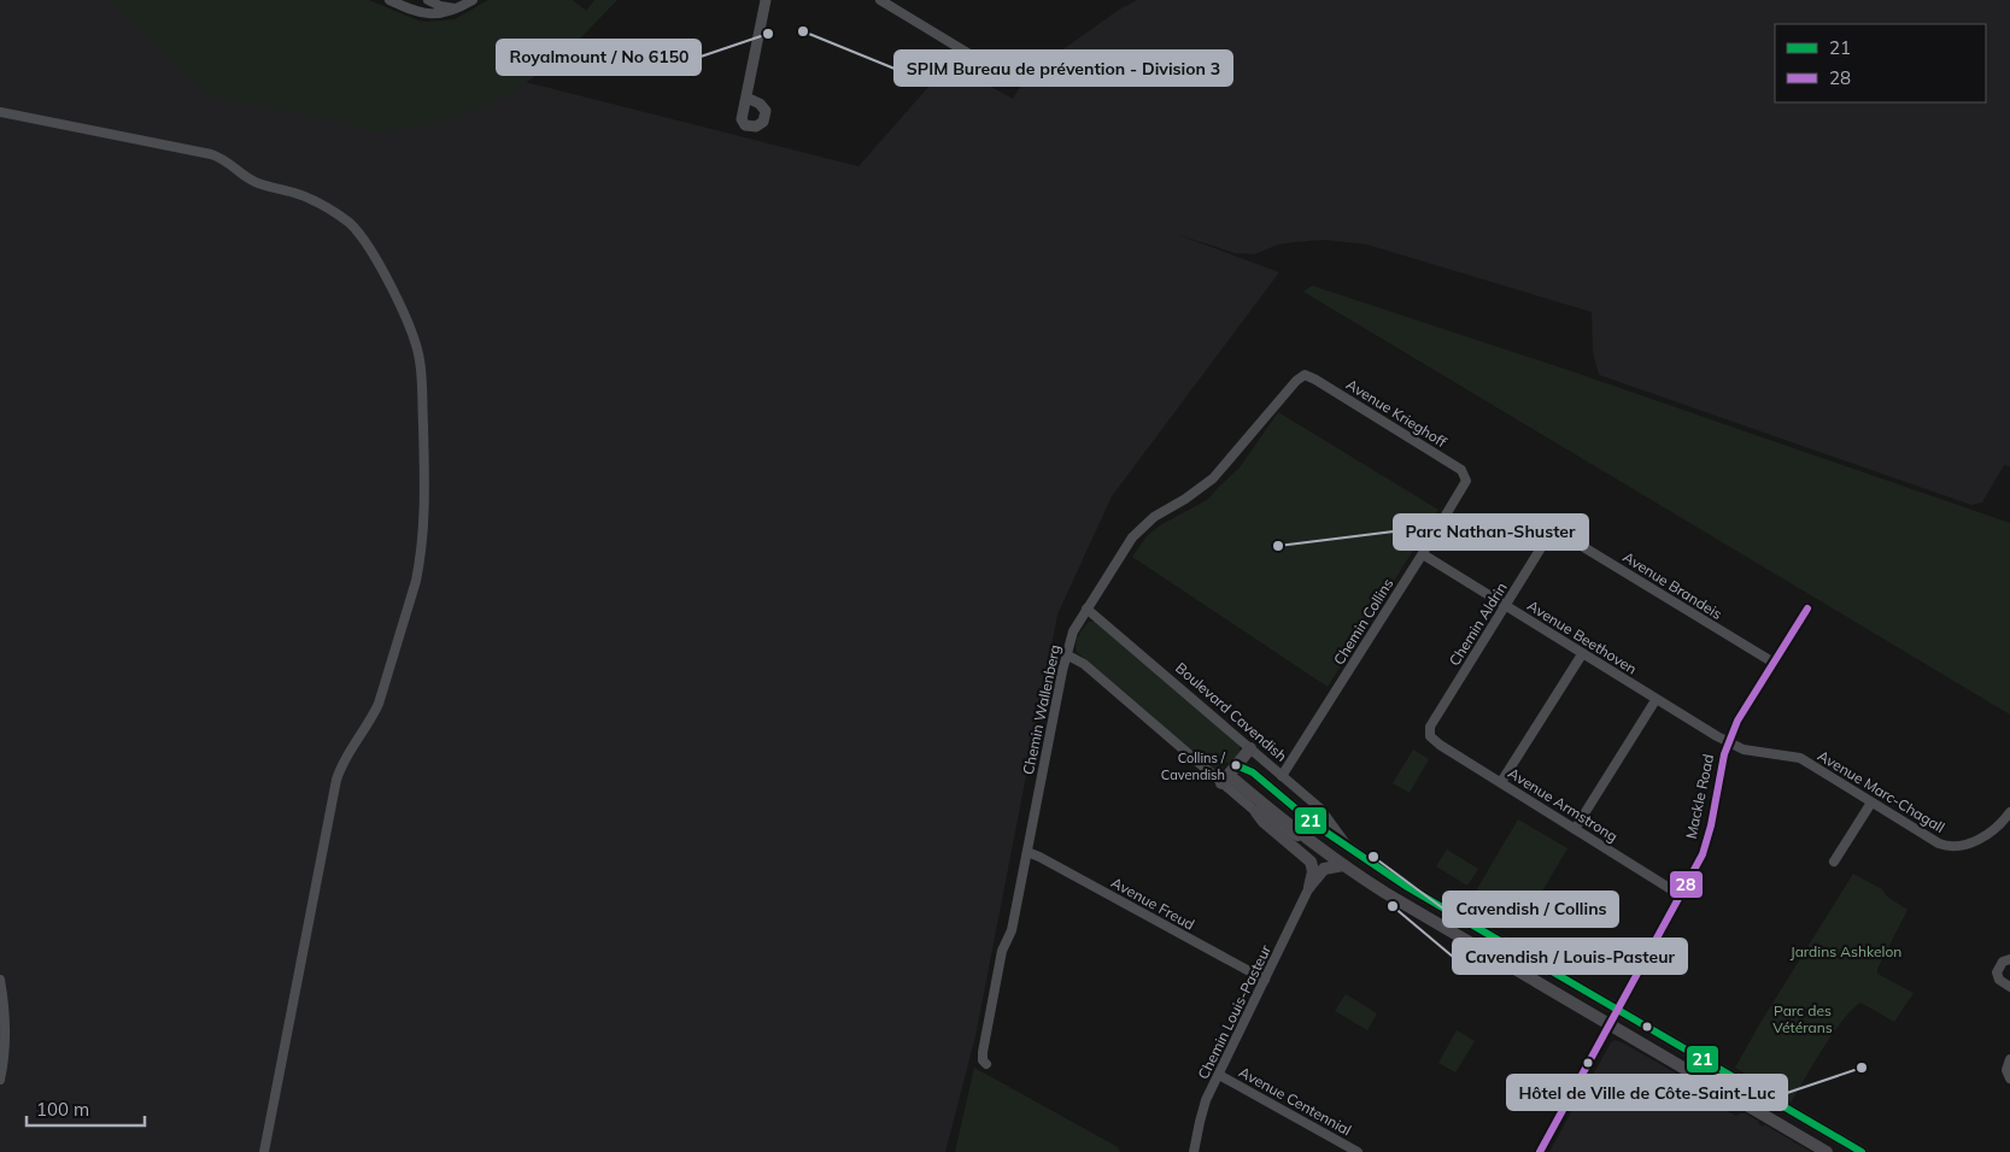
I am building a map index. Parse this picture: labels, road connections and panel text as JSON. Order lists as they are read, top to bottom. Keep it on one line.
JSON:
{"streets":{"main road":["Boulevard Cavendish"],"street":["Avenue Krieghoff","Avenue Brandeis","Chemin Collins","Chemin Aldrin","Avenue Beethoven","Chemin Wallenberg","Avenue Marc-Chagall","Mackle Road","Avenue Armstrong","Avenue Freud","Chemin Louis-Pasteur","Avenue Centennial"]},"crossings":[["Avenue Krieghoff","Chemin Collins"],["Avenue Krieghoff","Chemin Wallenberg"],["Avenue Brandeis","Chemin Aldrin"],["Avenue Brandeis","Mackle Road"],["Chemin Collins","Avenue Beethoven"],["Chemin Collins","Boulevard Cavendish"],["Chemin Aldrin","Avenue Beethoven"],["Chemin Aldrin","Avenue Armstrong"],["Avenue Beethoven","Avenue Marc-Chagall"],["Avenue Beethoven","Mackle Road"],["Chemin Wallenberg","Boulevard Cavendish"],["Chemin Wallenberg","Avenue Freud"],["Boulevard Cavendish","Mackle Road"],["Avenue Marc-Chagall","Mackle Road"],["Mackle Road","Avenue Armstrong"],["Avenue Freud","Chemin Louis-Pasteur"],["Chemin Louis-Pasteur","Avenue Centennial"]],"parks":["Jardins Ashkelon","Parc des Vétérans"],"places":["SPIM Bureau de prévention - Division 3","Royalmount / No 6150","Parc Nathan-Shuster","Collins / Cavendish","Cavendish / Collins","Cavendish / Louis-Pasteur","Hôtel de Ville de Côte-Saint-Luc"],"lines":["transit line 28","transit line 21"],"legend":["21","28"],"scale_bar":"100 m"}
